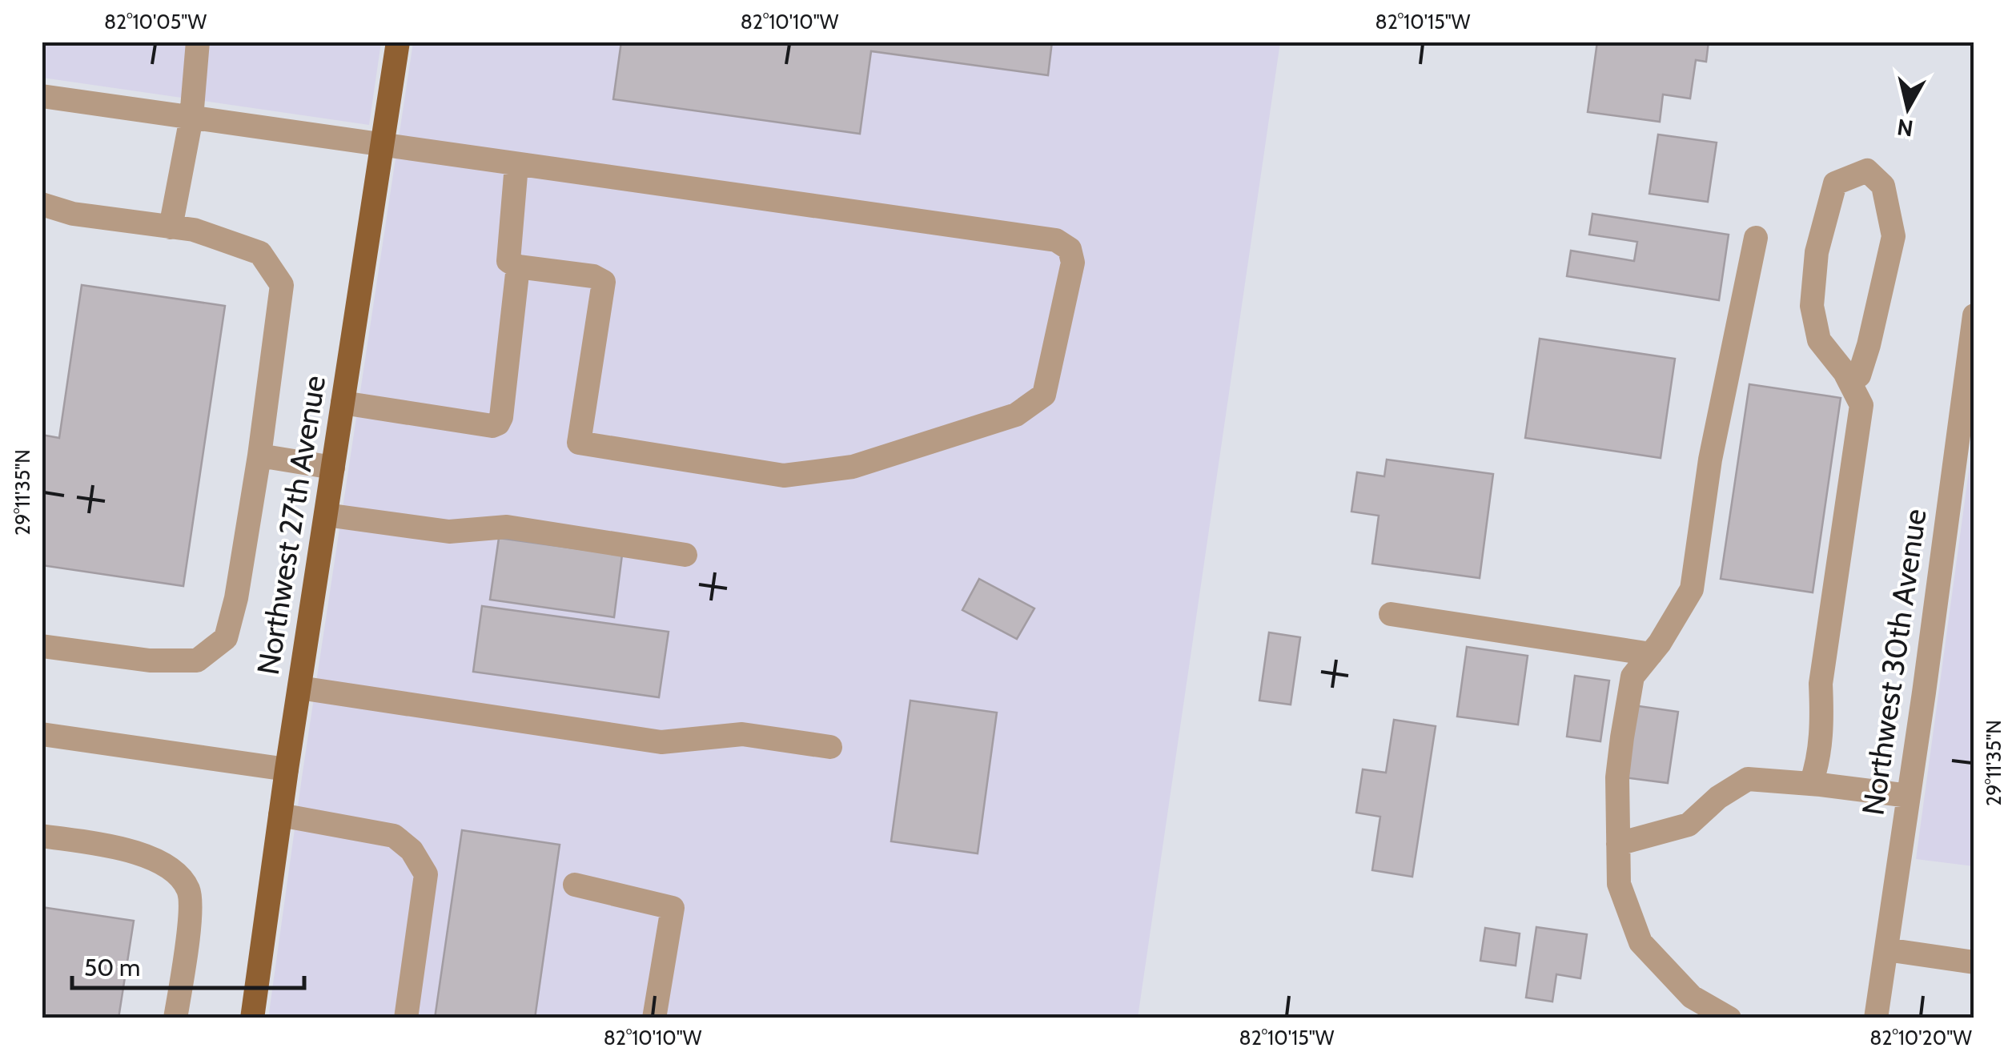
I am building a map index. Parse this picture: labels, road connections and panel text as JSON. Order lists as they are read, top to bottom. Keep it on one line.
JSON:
{"streets":{"main road":["Northwest 27th Avenue"],"street":["Northwest 30th Avenue"]},"scale_bar":"50 m","north":"bottom","coordinates":["82°10'05\"W","82°10'10\"W","82°10'15\"W","29°11'35\"N","82°10'20\"W"]}
